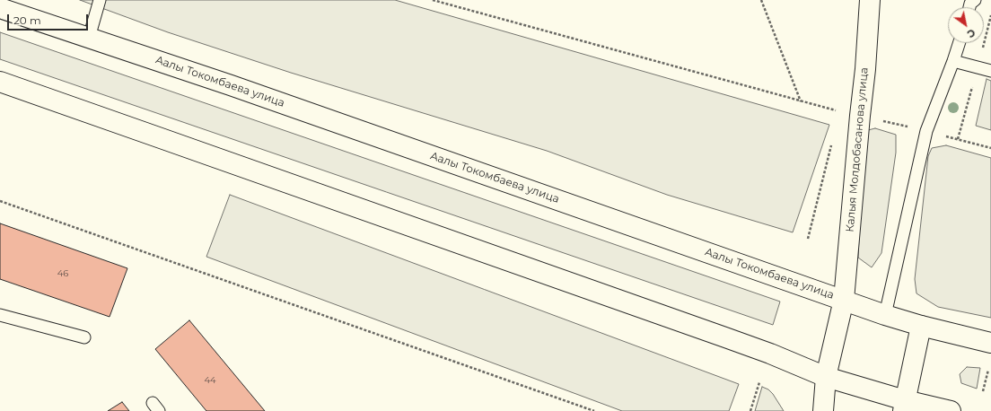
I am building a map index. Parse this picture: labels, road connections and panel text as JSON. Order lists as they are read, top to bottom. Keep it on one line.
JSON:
{"streets":{"main road":["Аалы Токомбаева улица","Калыя Молдобасанова улица"]},"crossings":[["Аалы Токомбаева улица","Калыя Молдобасанова улица"]],"house_numbers":["46","44"],"scale_bar":"20 m","north":"bottom right"}
